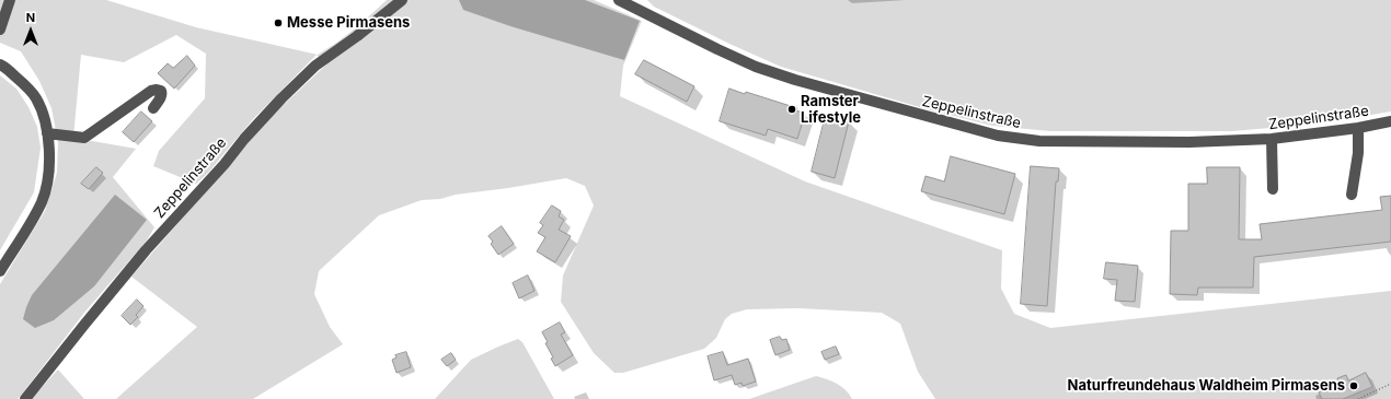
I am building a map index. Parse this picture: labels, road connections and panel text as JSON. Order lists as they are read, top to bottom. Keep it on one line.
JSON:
{"streets":{"street":["Zeppelinstraße"]},"places":["Messe Pirmasens","Ramster Lifestyle","Naturfreundehaus Waldheim Pirmasens"],"north":"top"}
